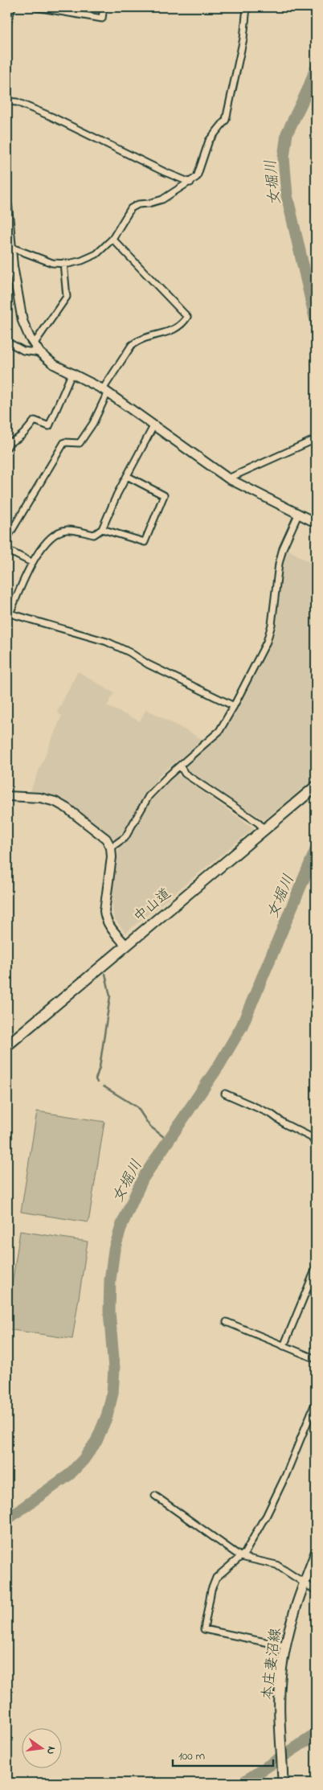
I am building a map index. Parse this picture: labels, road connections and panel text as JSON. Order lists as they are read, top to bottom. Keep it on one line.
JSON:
{"streets":{"highway":["中山道"],"main road":["本庄妻沼線"]},"water":["女堀川"],"scale_bar":"100 m","north":"right"}
